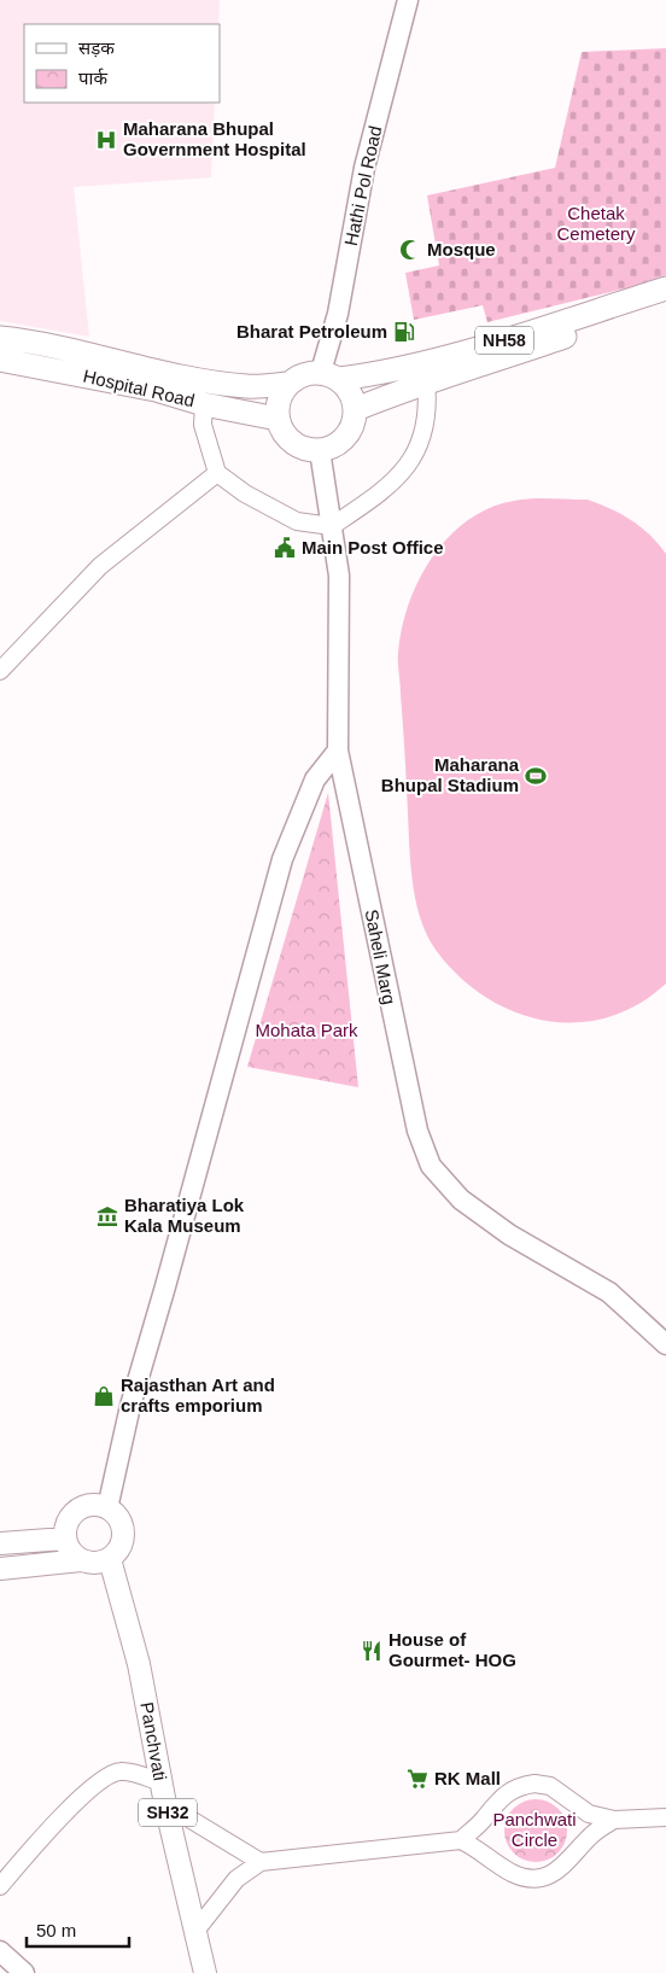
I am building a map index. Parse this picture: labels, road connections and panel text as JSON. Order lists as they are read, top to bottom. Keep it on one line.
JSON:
{"streets":{"highway":["NH58","Hospital Road"],"main road":["Hathi Pol Road","Saheli Marg","Panchvati","SH32"]},"crossings":[["Hathi Pol Road","NH58"],["Hathi Pol Road","Hospital Road"],["Hathi Pol Road","Saheli Marg"],["NH58","Hospital Road"],["NH58","Saheli Marg"],["Hospital Road","Saheli Marg"]],"parks":["Chetak Cemetery","Mohata Park","Panchwati Circle"],"places":{"hospital":["Maharana Bhupal Government Hospital"],"mosque":["Mosque"],"fuel station":["Bharat Petroleum"],"public building":["Main Post Office"],"sports":["Maharana Bhupal Stadium"],"museum":["Bharatiya Lok Kala Museum"],"shop":["Rajasthan Art and crafts emporium"],"restaurant":["House of Gourmet- HOG"],"supermarket":["RK Mall"]},"legend":["सड़क","पार्क"],"scale_bar":"50 m"}
